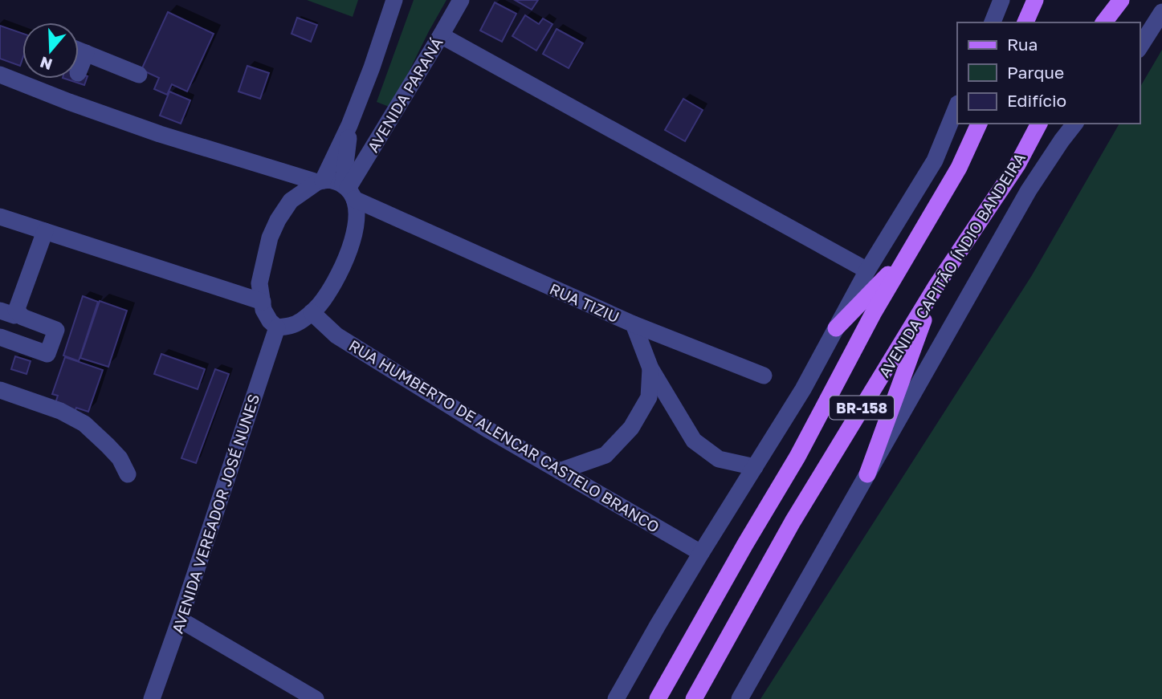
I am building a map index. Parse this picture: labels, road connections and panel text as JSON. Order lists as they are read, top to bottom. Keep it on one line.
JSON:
{"streets":{"main road":["AVENIDA CAPITÃO ÍNDIO BANDEIRA","BR-158"],"street":["AVENIDA PARANÁ","RUA TIZIU","RUA HUMBERTO DE ALENCAR CASTELO BRANCO","AVENIDA VEREADOR JOSÉ NUNES"]},"crossings":[["AVENIDA PARANÁ","RUA TIZIU"]],"legend":["Rua","Parque","Edifício"],"north":"bottom"}
